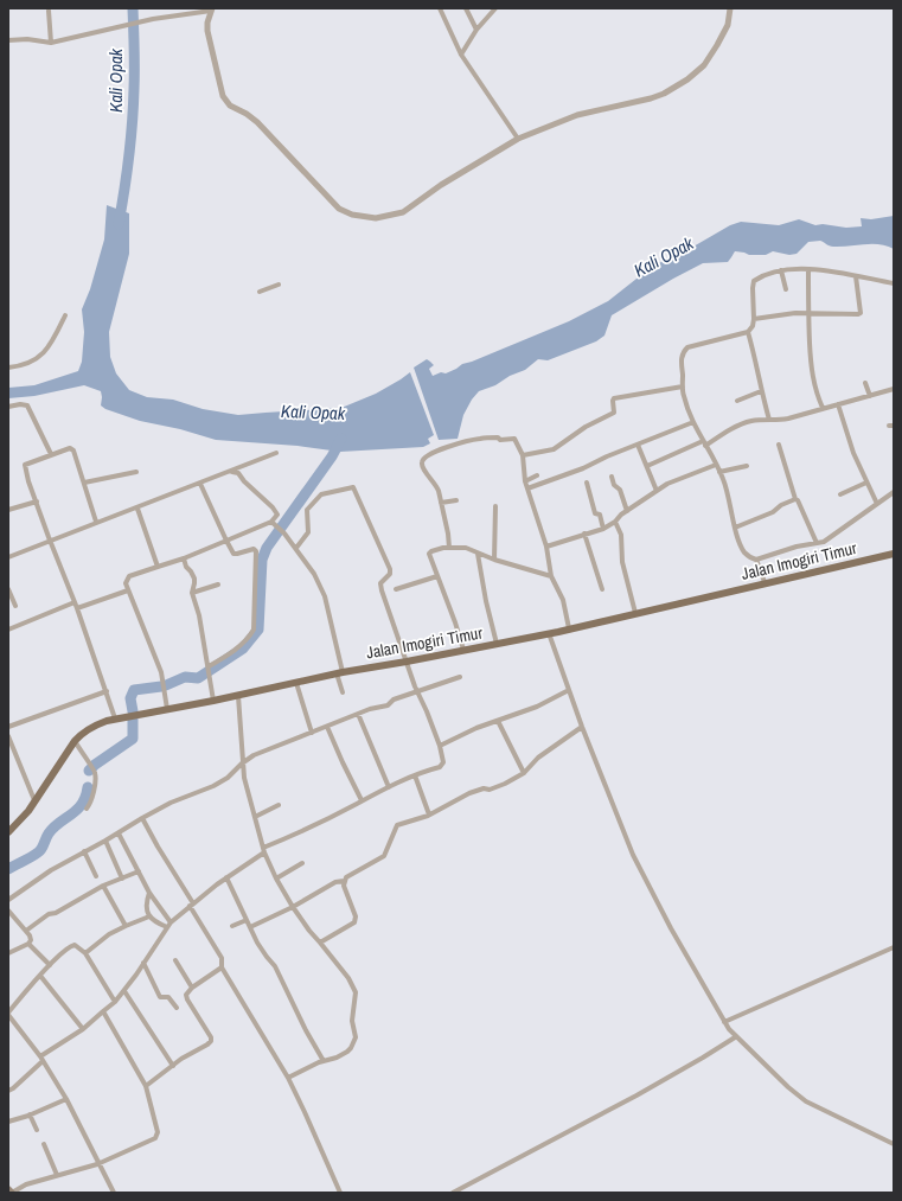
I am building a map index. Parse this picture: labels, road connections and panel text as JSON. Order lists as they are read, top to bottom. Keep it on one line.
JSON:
{"streets":{"main road":["Jalan Imogiri Timur"]},"water":["Kali Opak"]}
